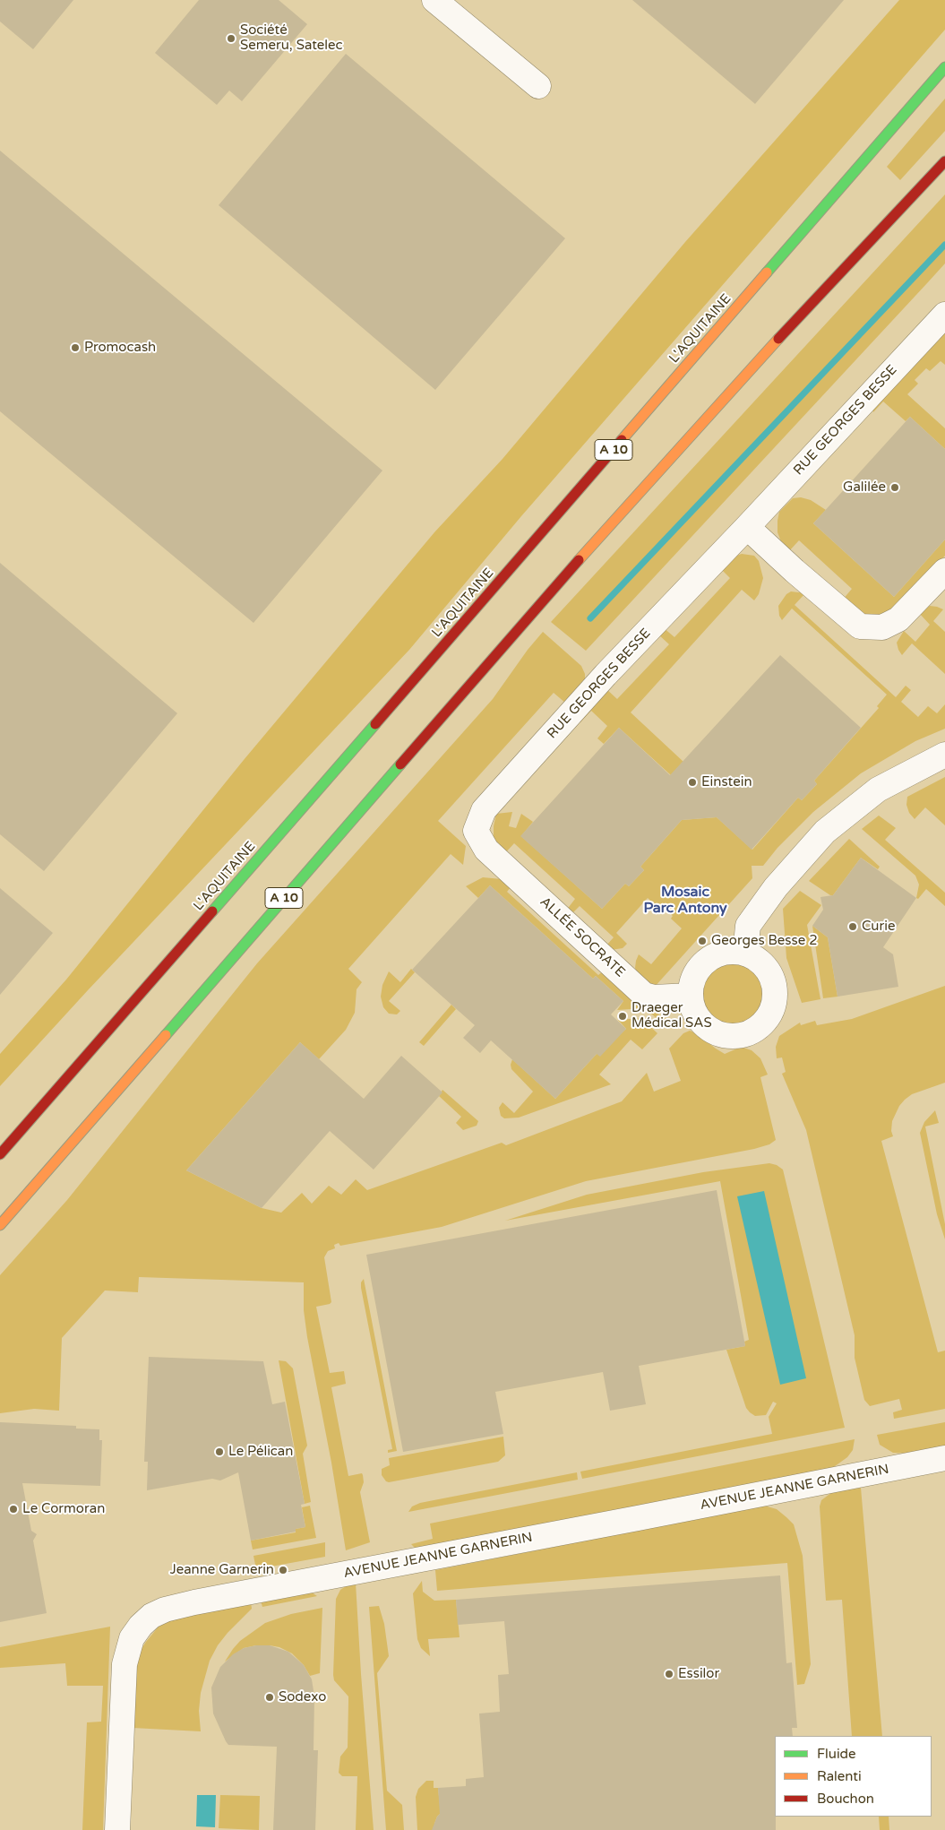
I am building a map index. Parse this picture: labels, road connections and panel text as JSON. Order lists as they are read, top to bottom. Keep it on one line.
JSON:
{"streets":{"highway":["L'AQUITAINE","A 10"],"street":["RUE GEORGES BESSE","ALLÉE SOCRATE","AVENUE JEANNE GARNERIN"]},"crossings":[["RUE GEORGES BESSE","ALLÉE SOCRATE"]],"districts":["Mosaic Parc Antony"],"places":["Société Semeru, Satelec","Promocash","Galilée","Einstein","Curie","Georges Besse 2","Draeger Médical SAS","Le Pélican","Le Cormoran","Jeanne Garnerin","Essilor","Sodexo"],"legend":["Fluide","Ralenti","Bouchon"]}
